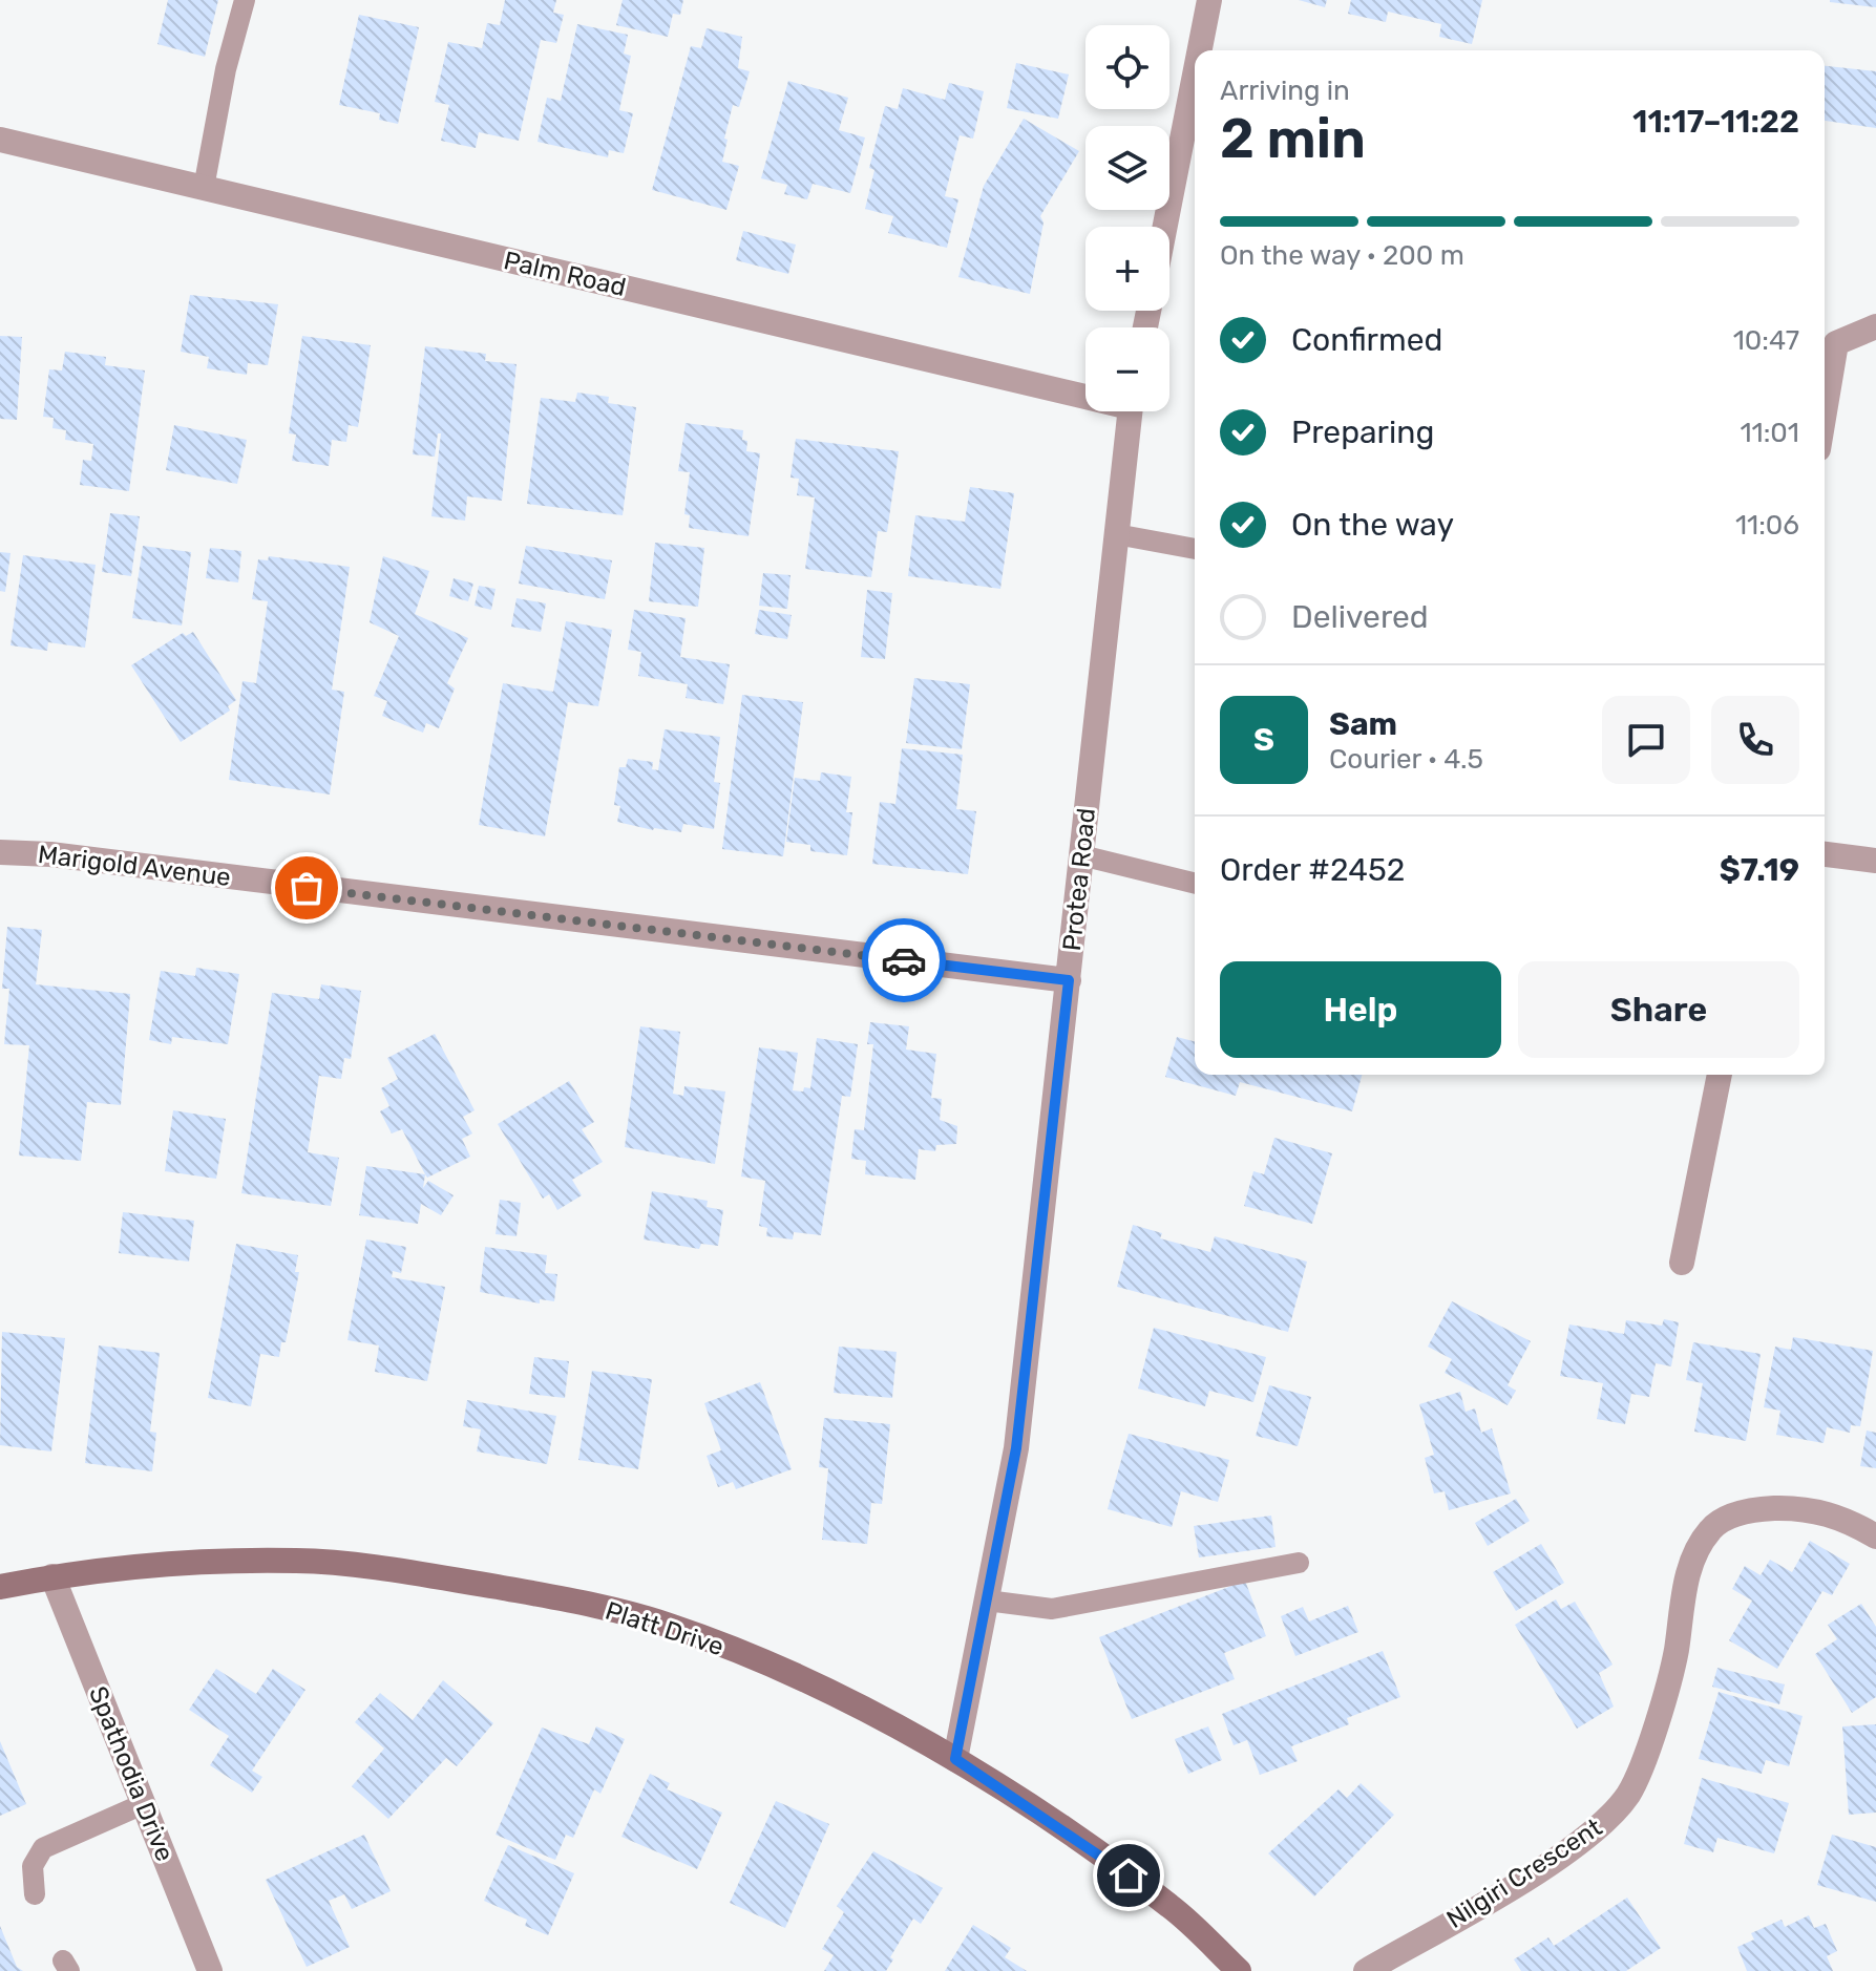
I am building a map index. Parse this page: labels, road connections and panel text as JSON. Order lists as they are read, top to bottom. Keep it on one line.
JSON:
{"streets":{"street":["Palm Road","Marigold Avenue","Protea Road","Platt Drive","Spathodia Drive","Nilgiri Crescent"]},"crossings":[["Marigold Avenue","Protea Road"],["Protea Road","Platt Drive"],["Platt Drive","Spathodia Drive"]],"page":{"map_buttons":["+","−"],"heading":["2 min","Arriving in","11:17–11:22"],"panel":["Sam","Courier · 4.5","Order #2452","$7.19"],"bar":"On the way · 200 m","list":[["Confirmed","10:47"],["Preparing","11:01"],["On the way","11:06"],"Delivered"],"round":"S","buttons":["Help","Share"]}}
